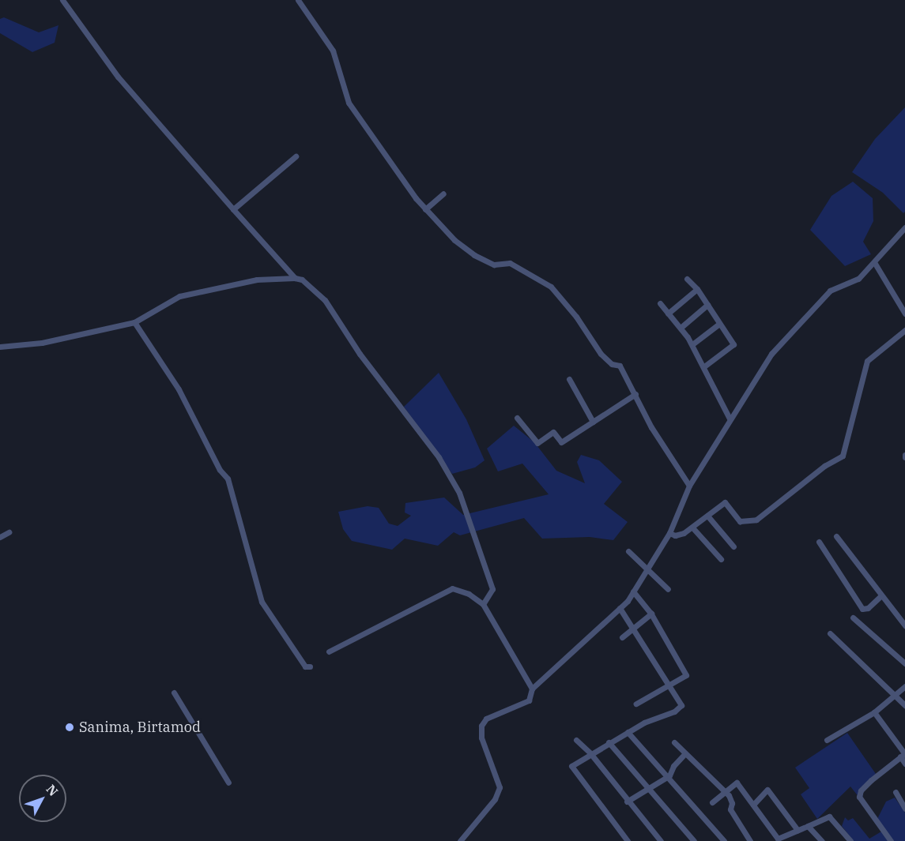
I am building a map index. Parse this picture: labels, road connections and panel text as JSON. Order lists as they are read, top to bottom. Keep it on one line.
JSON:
{"places":["Sanima, Birtamod"],"north":"top right"}
